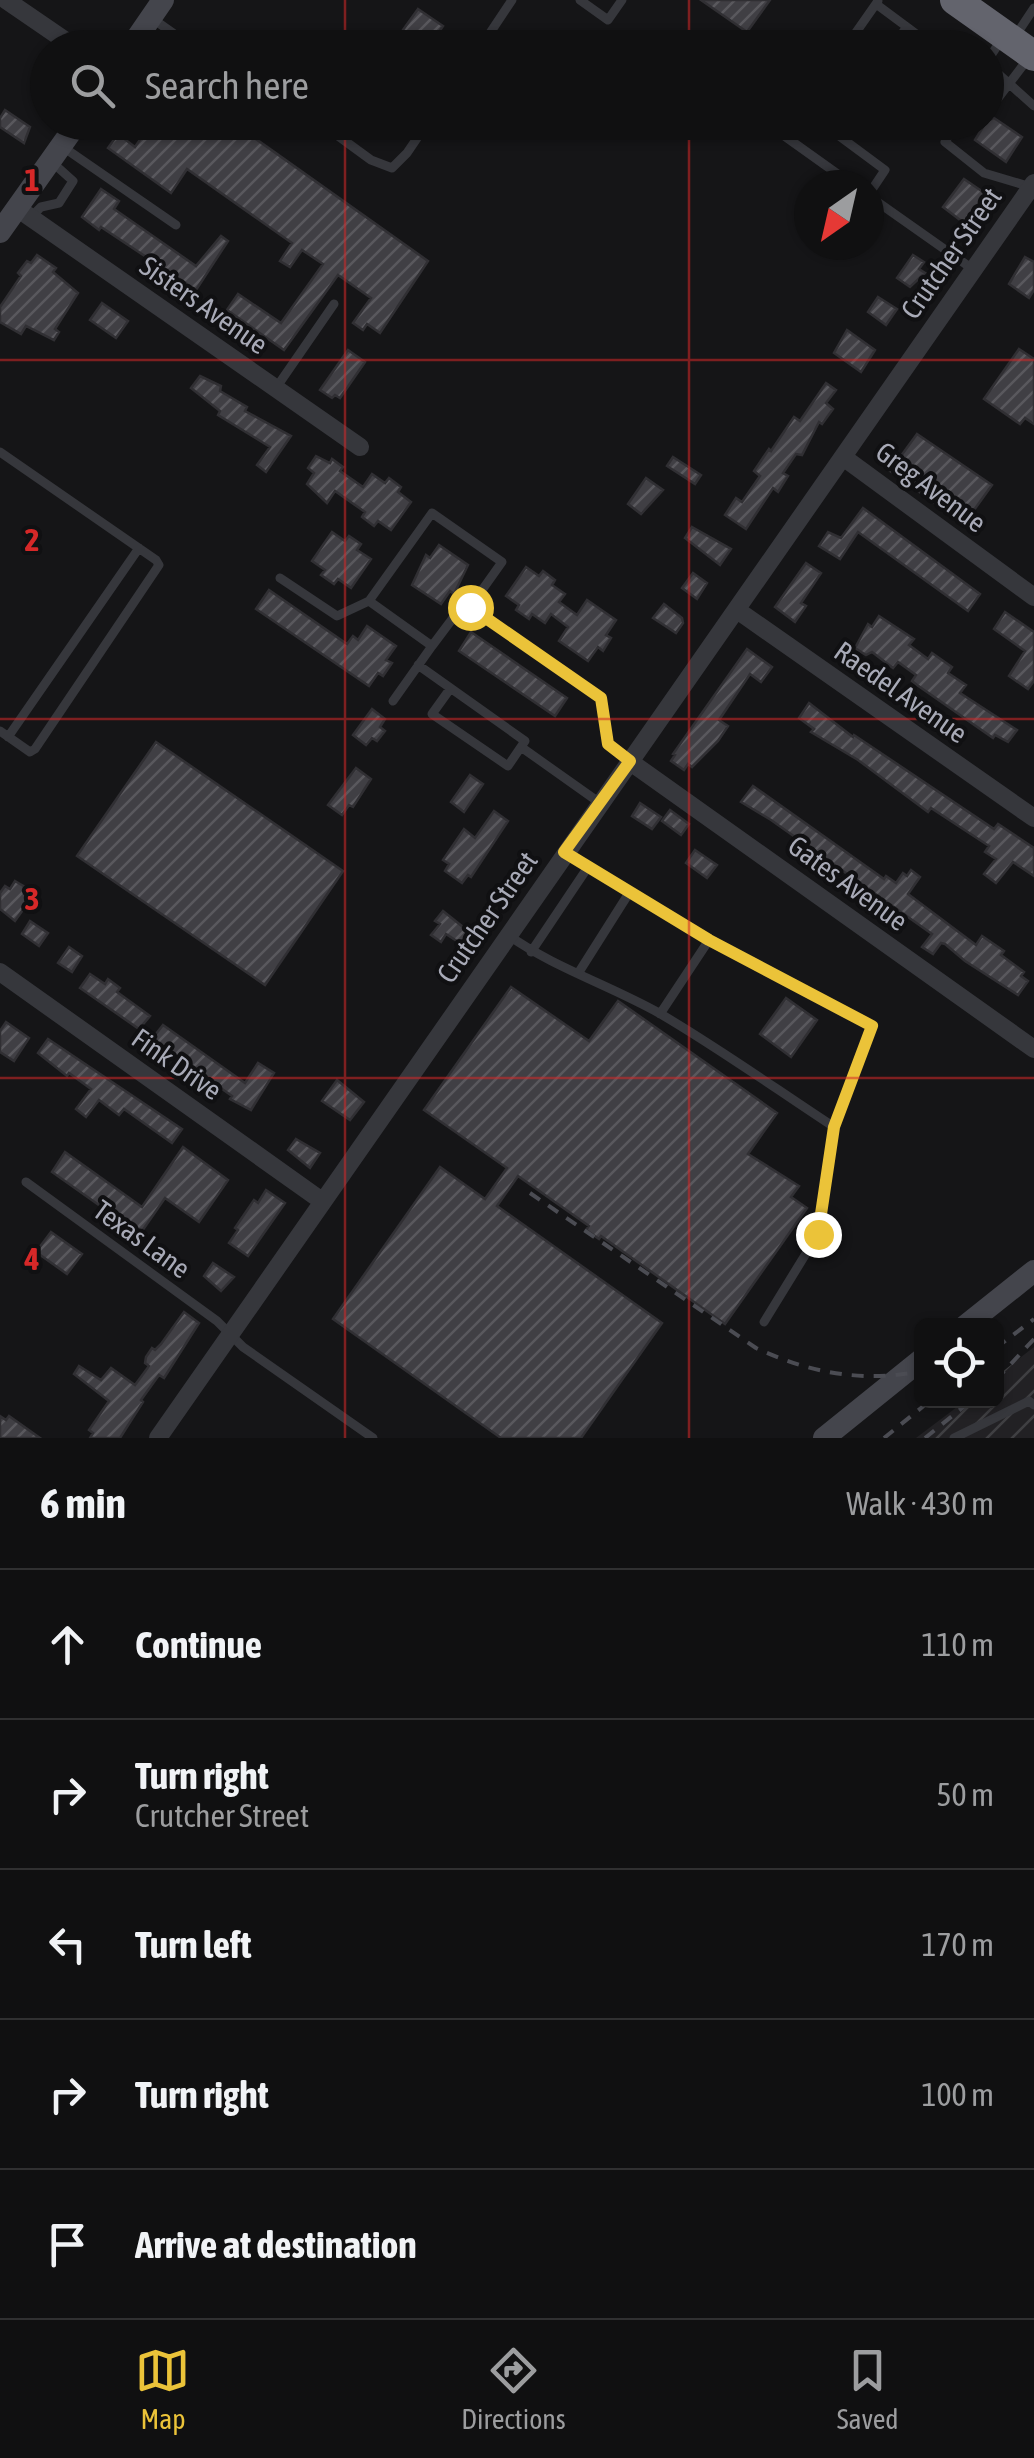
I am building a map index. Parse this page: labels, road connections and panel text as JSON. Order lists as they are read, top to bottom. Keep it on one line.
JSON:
{"streets":{"street":["Crutcher Street","Sisters Avenue","Greg Avenue","Raedel Avenue","Gates Avenue","Fink Drive"],"lane":["Texas Lane"]},"crossings":[["Crutcher Street","Greg Avenue"],["Crutcher Street","Raedel Avenue"],["Crutcher Street","Gates Avenue"],["Crutcher Street","Fink Drive"],["Crutcher Street","Texas Lane"]],"north":"bottom left","page":{"search":"Search here","heading":["6 min","Walk · 430 m"],"list":[["Continue","110 m"],["Turn right","Crutcher Street","50 m"],["Turn left","170 m"],["Turn right","100 m"],"Arrive at destination"],"nav":["Map","Directions","Saved"]},"grid":{"rows":["1","2","3","4"]}}
